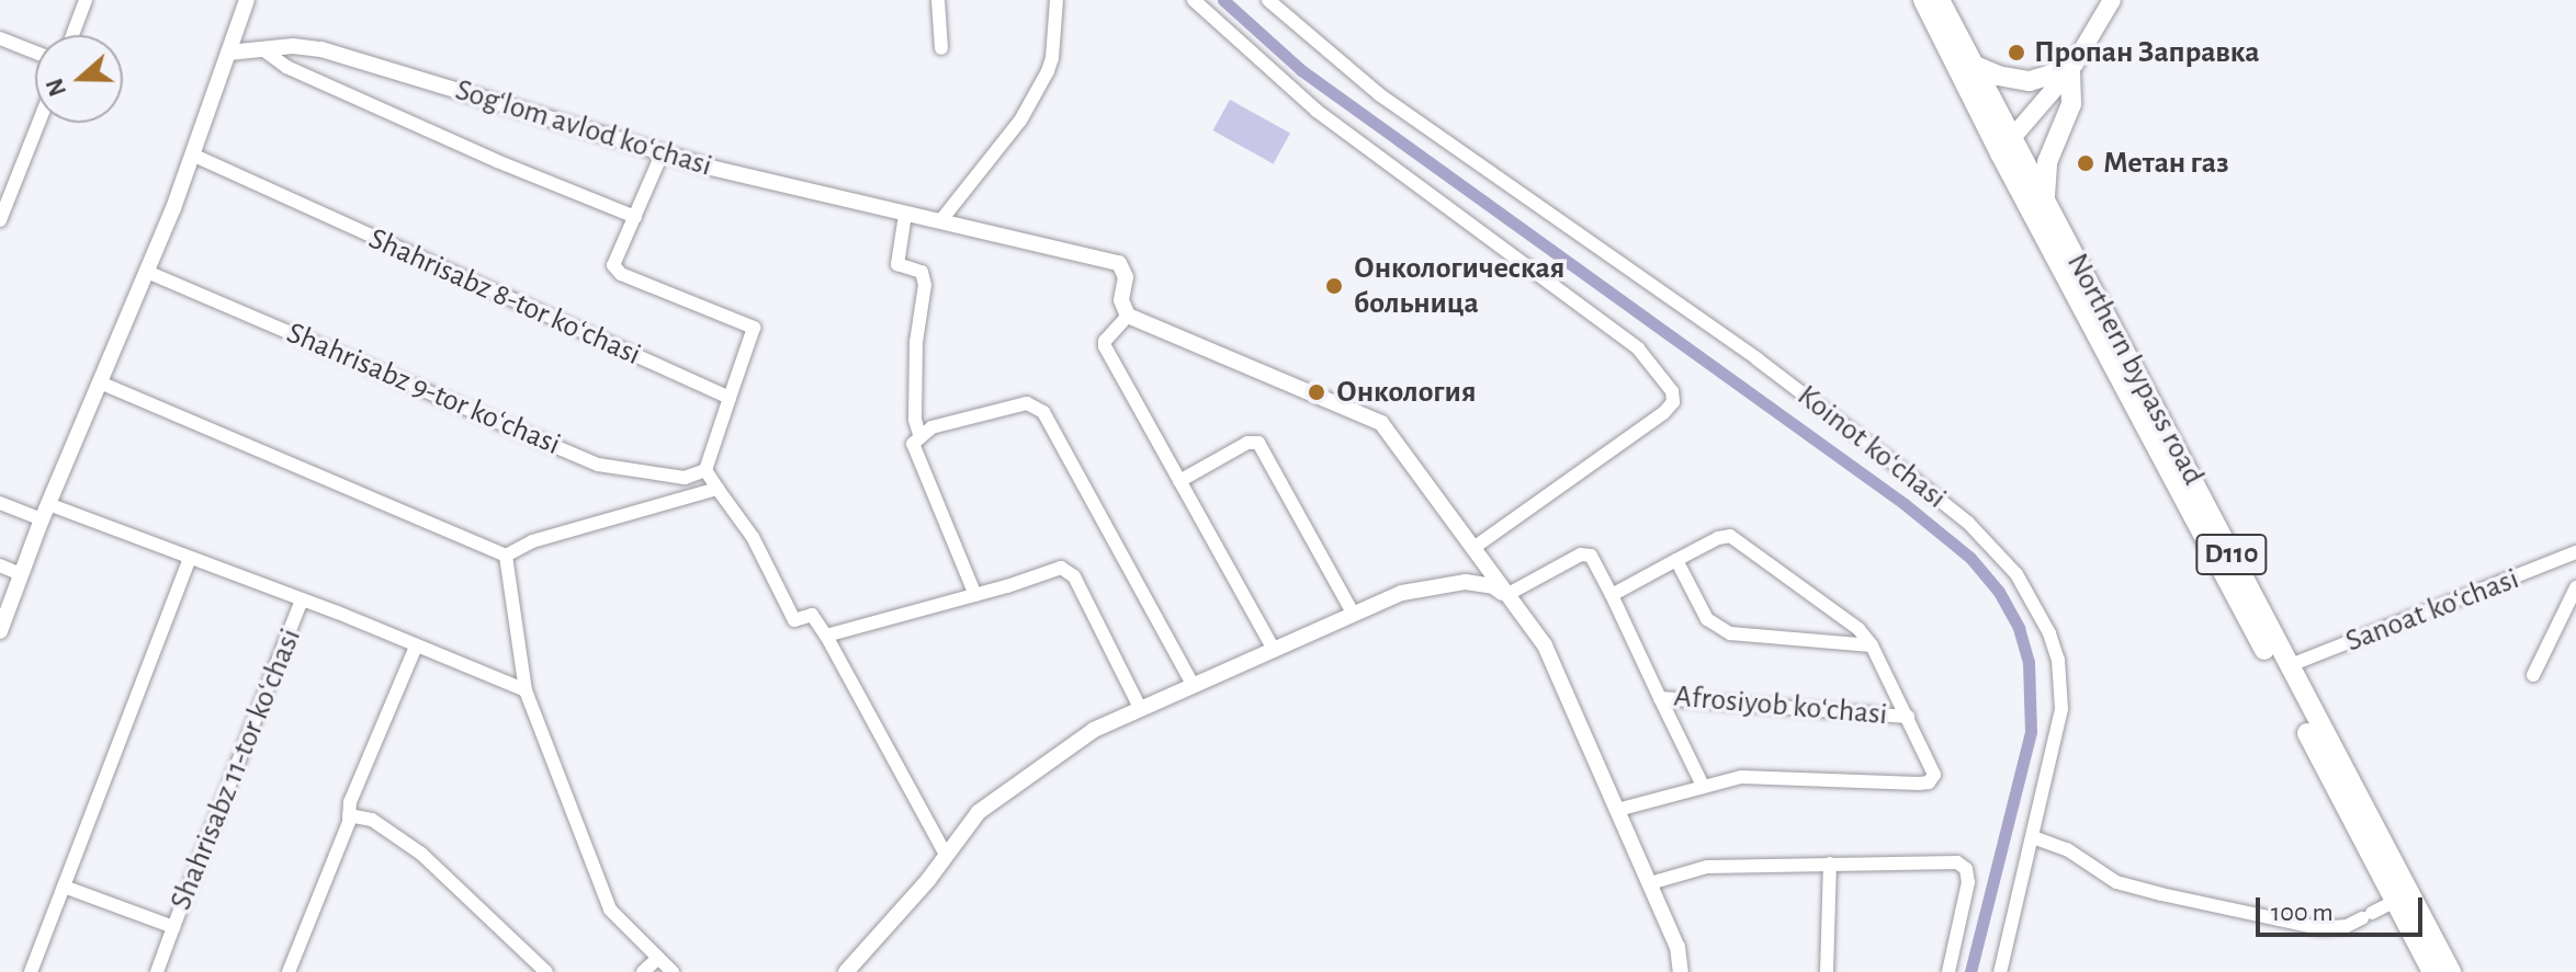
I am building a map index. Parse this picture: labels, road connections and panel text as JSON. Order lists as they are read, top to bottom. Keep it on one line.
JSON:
{"streets":{"main road":["Northern bypass road","D110"],"street":["Sogʻlom avlod koʻchasi","Shahrisabz 8-tor koʻchasi","Shahrisabz 9-tor koʻchasi","Koinot koʻchasi","Sanoat koʻchasi","Afrosiyob koʻchasi","Shahrisabz 11-tor koʻchasi"]},"crossings":[["Northern bypass road","Sanoat koʻchasi"]],"places":["Пропан Заправка","Метан газ","Онкологическая больница","Онкология"],"scale_bar":"100 m","north":"left"}
